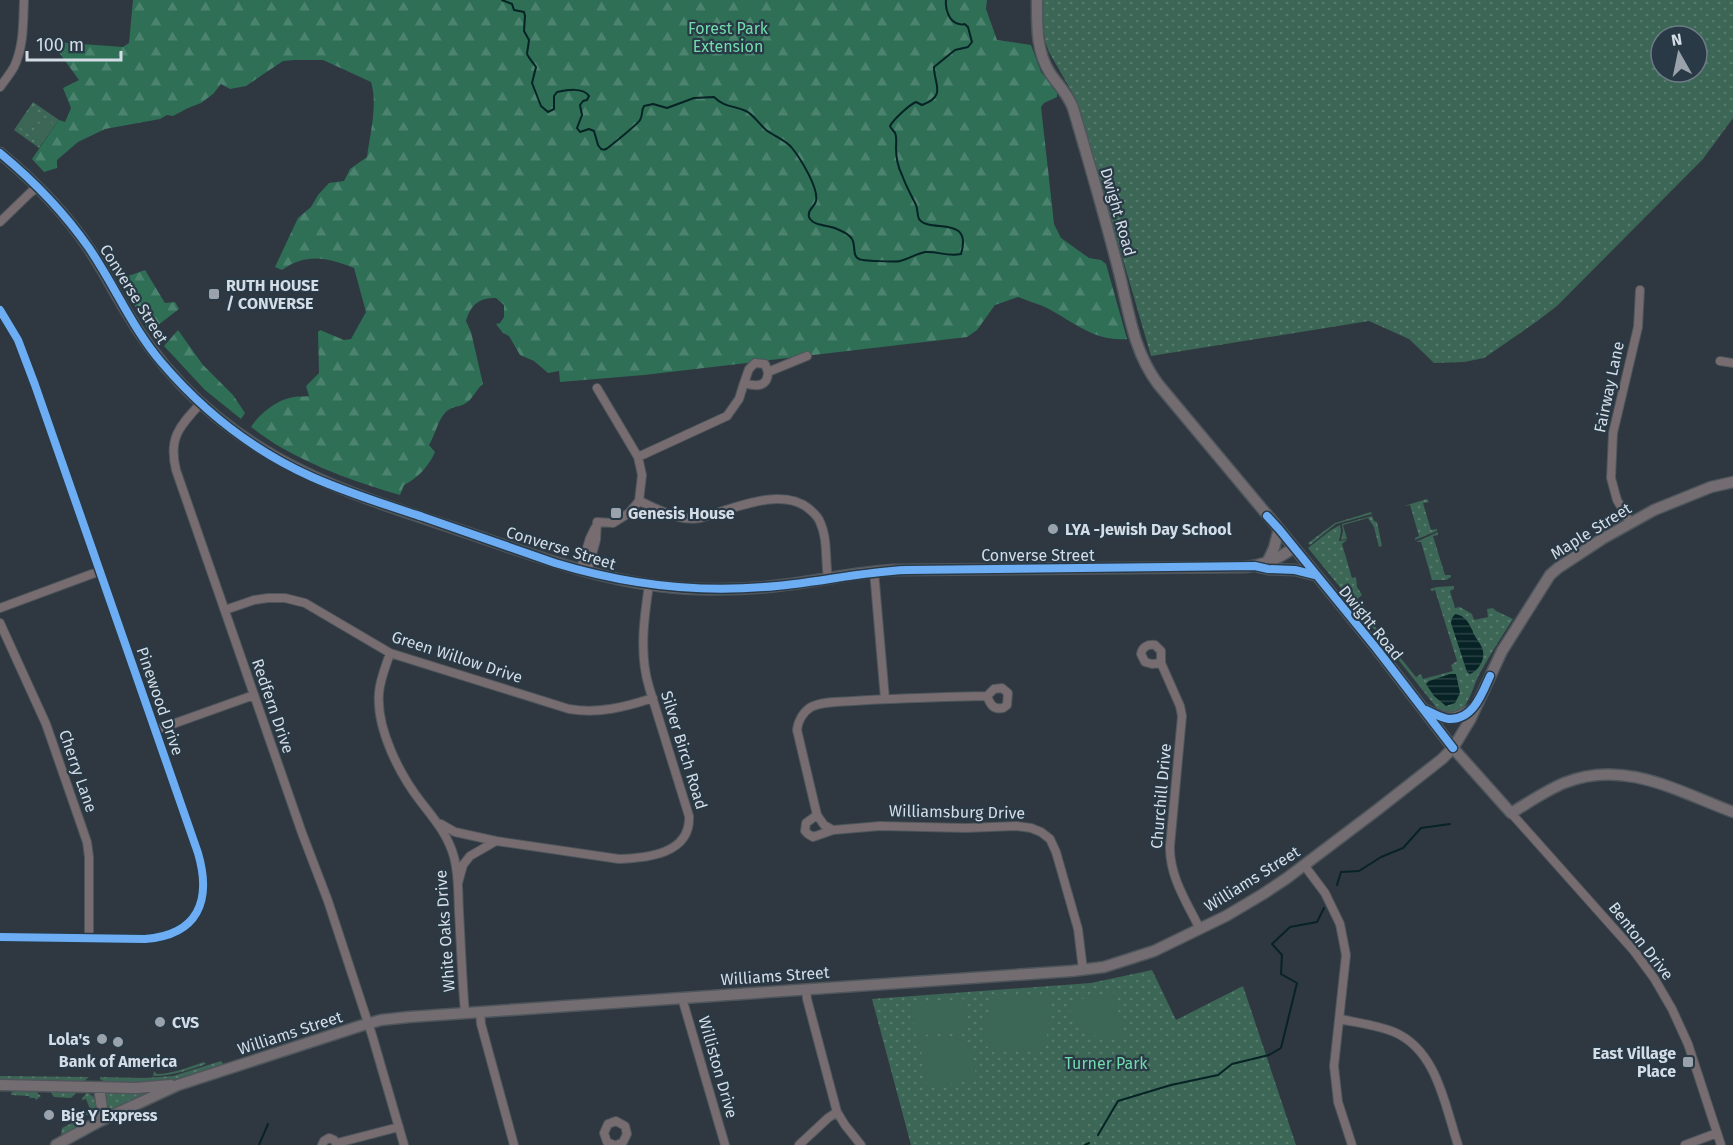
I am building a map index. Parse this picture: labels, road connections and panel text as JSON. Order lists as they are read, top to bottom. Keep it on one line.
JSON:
{"streets":{"main road":["Dwight Road","Converse Street","Maple Street","Williams Street"],"street":["Fairway Lane","Green Willow Drive","Pinewood Drive","Redfern Drive","Silver Birch Road","Cherry Lane","Churchill Drive","Williamsburg Drive","White Oaks Drive","Benton Drive","Williston Drive"]},"crossings":[["Dwight Road","Converse Street"],["Dwight Road","Maple Street"],["Dwight Road","Williams Street"],["Dwight Road","Benton Drive"],["Converse Street","Redfern Drive"],["Converse Street","Silver Birch Road"],["Fairway Lane","Maple Street"],["Maple Street","Williams Street"],["Green Willow Drive","Redfern Drive"],["Green Willow Drive","Silver Birch Road"],["Green Willow Drive","White Oaks Drive"],["Pinewood Drive","Cherry Lane"],["Redfern Drive","Williams Street"],["Silver Birch Road","White Oaks Drive"],["Churchill Drive","Williams Street"],["Williamsburg Drive","Williams Street"],["Williams Street","White Oaks Drive"],["Williams Street","Williston Drive"]],"parks":["Forest Park Extension","Turner Park"],"places":{"transit":["RUTH HOUSE / CONVERSE","Genesis House","East Village Place"],"other":["LYA -Jewish Day School","CVS","Lola's","Bank of America","Big Y Express"]},"scale_bar":"100 m","north":"top"}
